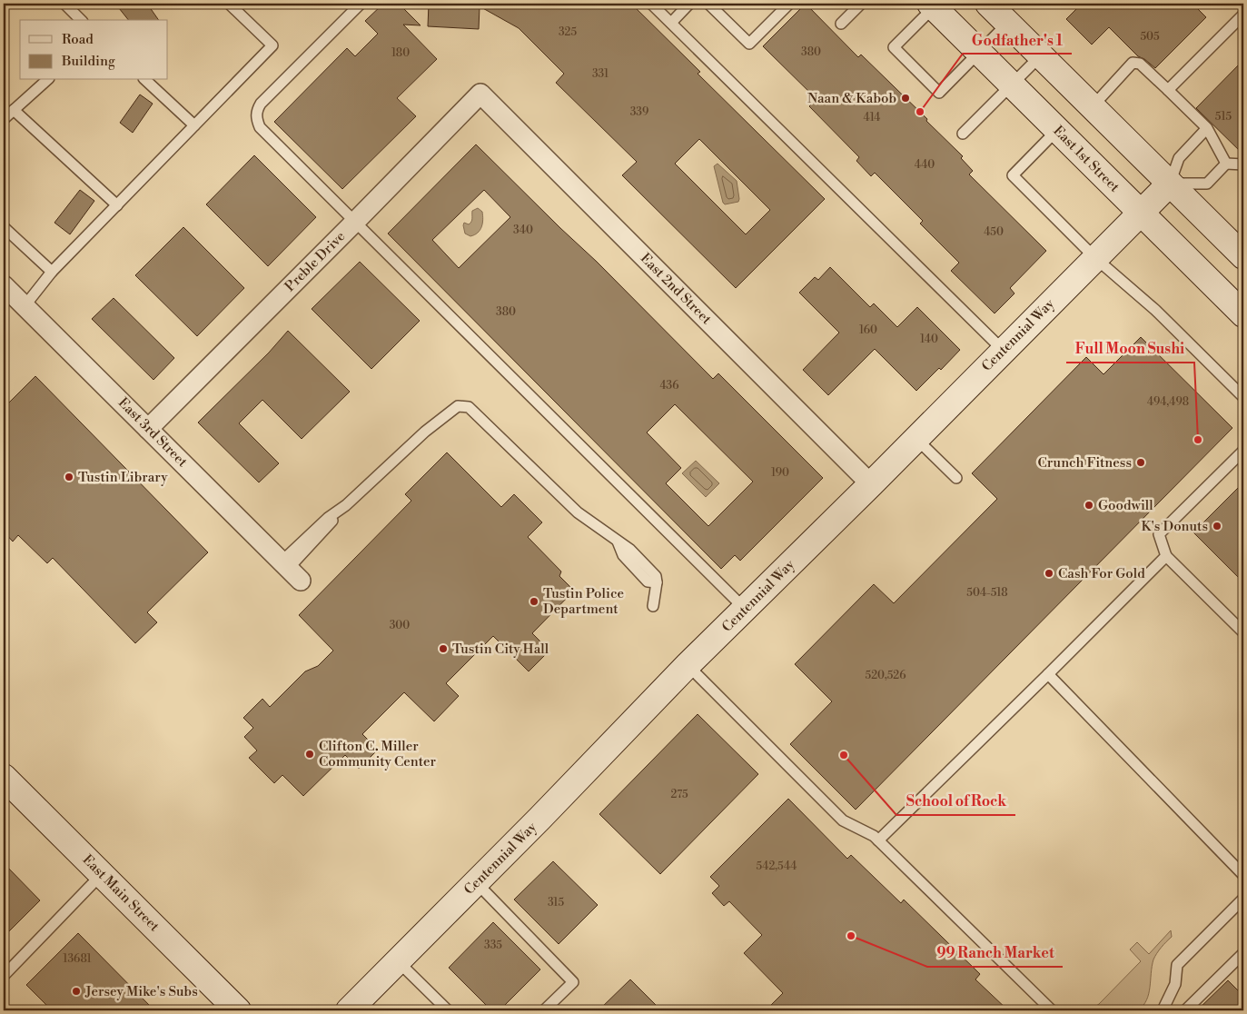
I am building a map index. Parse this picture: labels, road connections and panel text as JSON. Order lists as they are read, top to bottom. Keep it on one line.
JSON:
{"streets":{"street":["East 1st Street","Preble Drive","East 2nd Street","Centennial Way","East 3rd Street","East Main Street"]},"crossings":[["East 1st Street","Centennial Way"],["Preble Drive","East 2nd Street"],["Preble Drive","East 3rd Street"],["East 2nd Street","Centennial Way"]],"places":["Naan & Kabob","Godfather's 1","Full Moon Sushi","Crunch Fitness","Tustin Library","Goodwill","K's Donuts","Cash For Gold","Tustin Police Department","Tustin City Hall","Clifton C. Miller Community Center","School of Rock","99 Ranch Market","Jersey Mike's Subs"],"house_numbers":["325","505","380","180","331","339","515","414","440","340","450","380","160","140","436","494,498","190","504-518","300","520,526","275","542,544","315","335","13681"],"legend":["Road","Building"]}
